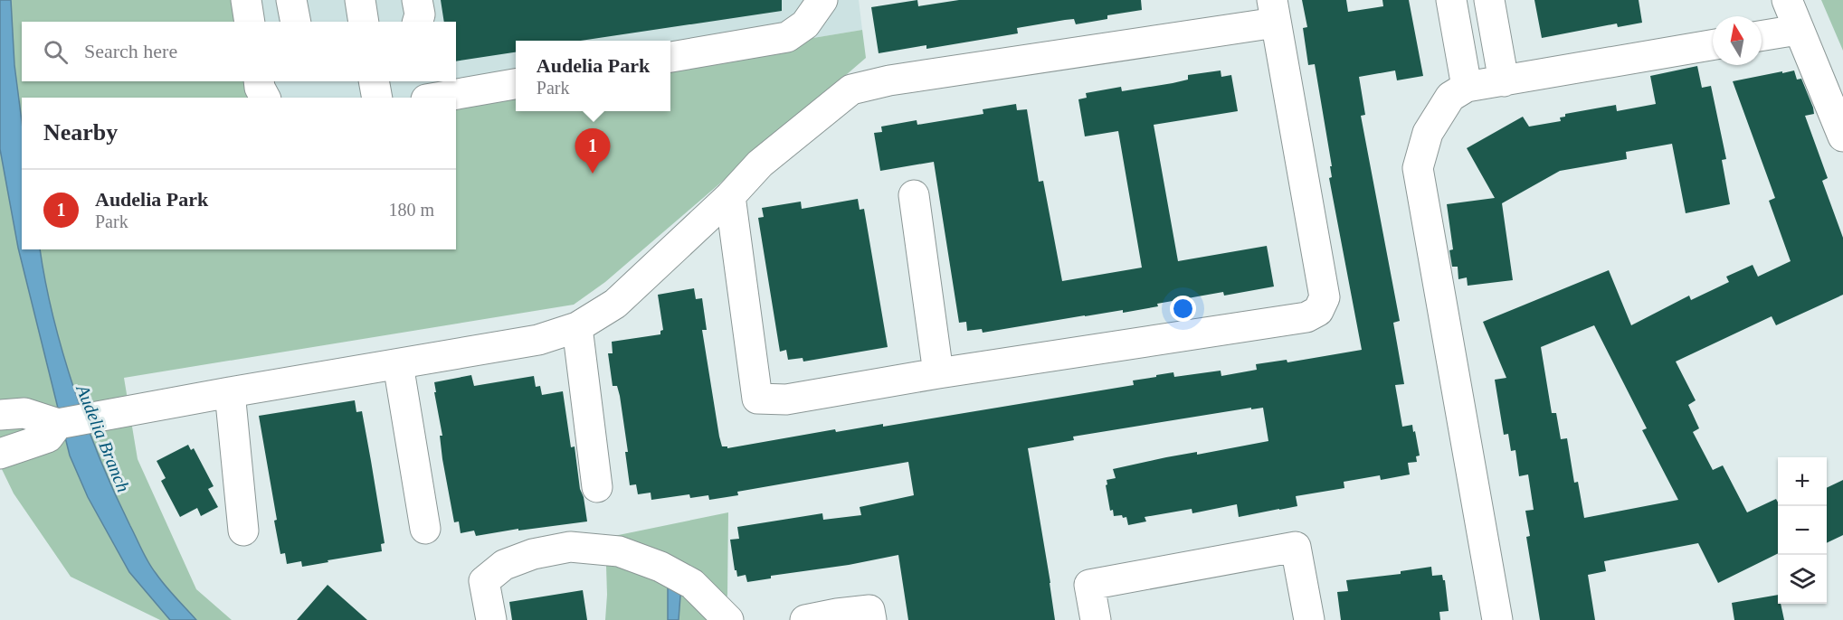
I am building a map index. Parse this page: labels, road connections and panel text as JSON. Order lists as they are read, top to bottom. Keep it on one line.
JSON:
{"water":["Audelia Branch"],"north":"top","page":{"search":"Search here","popup":["Audelia Park","Park"],"heading":"Nearby","pins":"1","list":[{"mark":"1","name":"Audelia Park","note":"Park","value":"180 m"}],"map_buttons":["+","−"]}}
